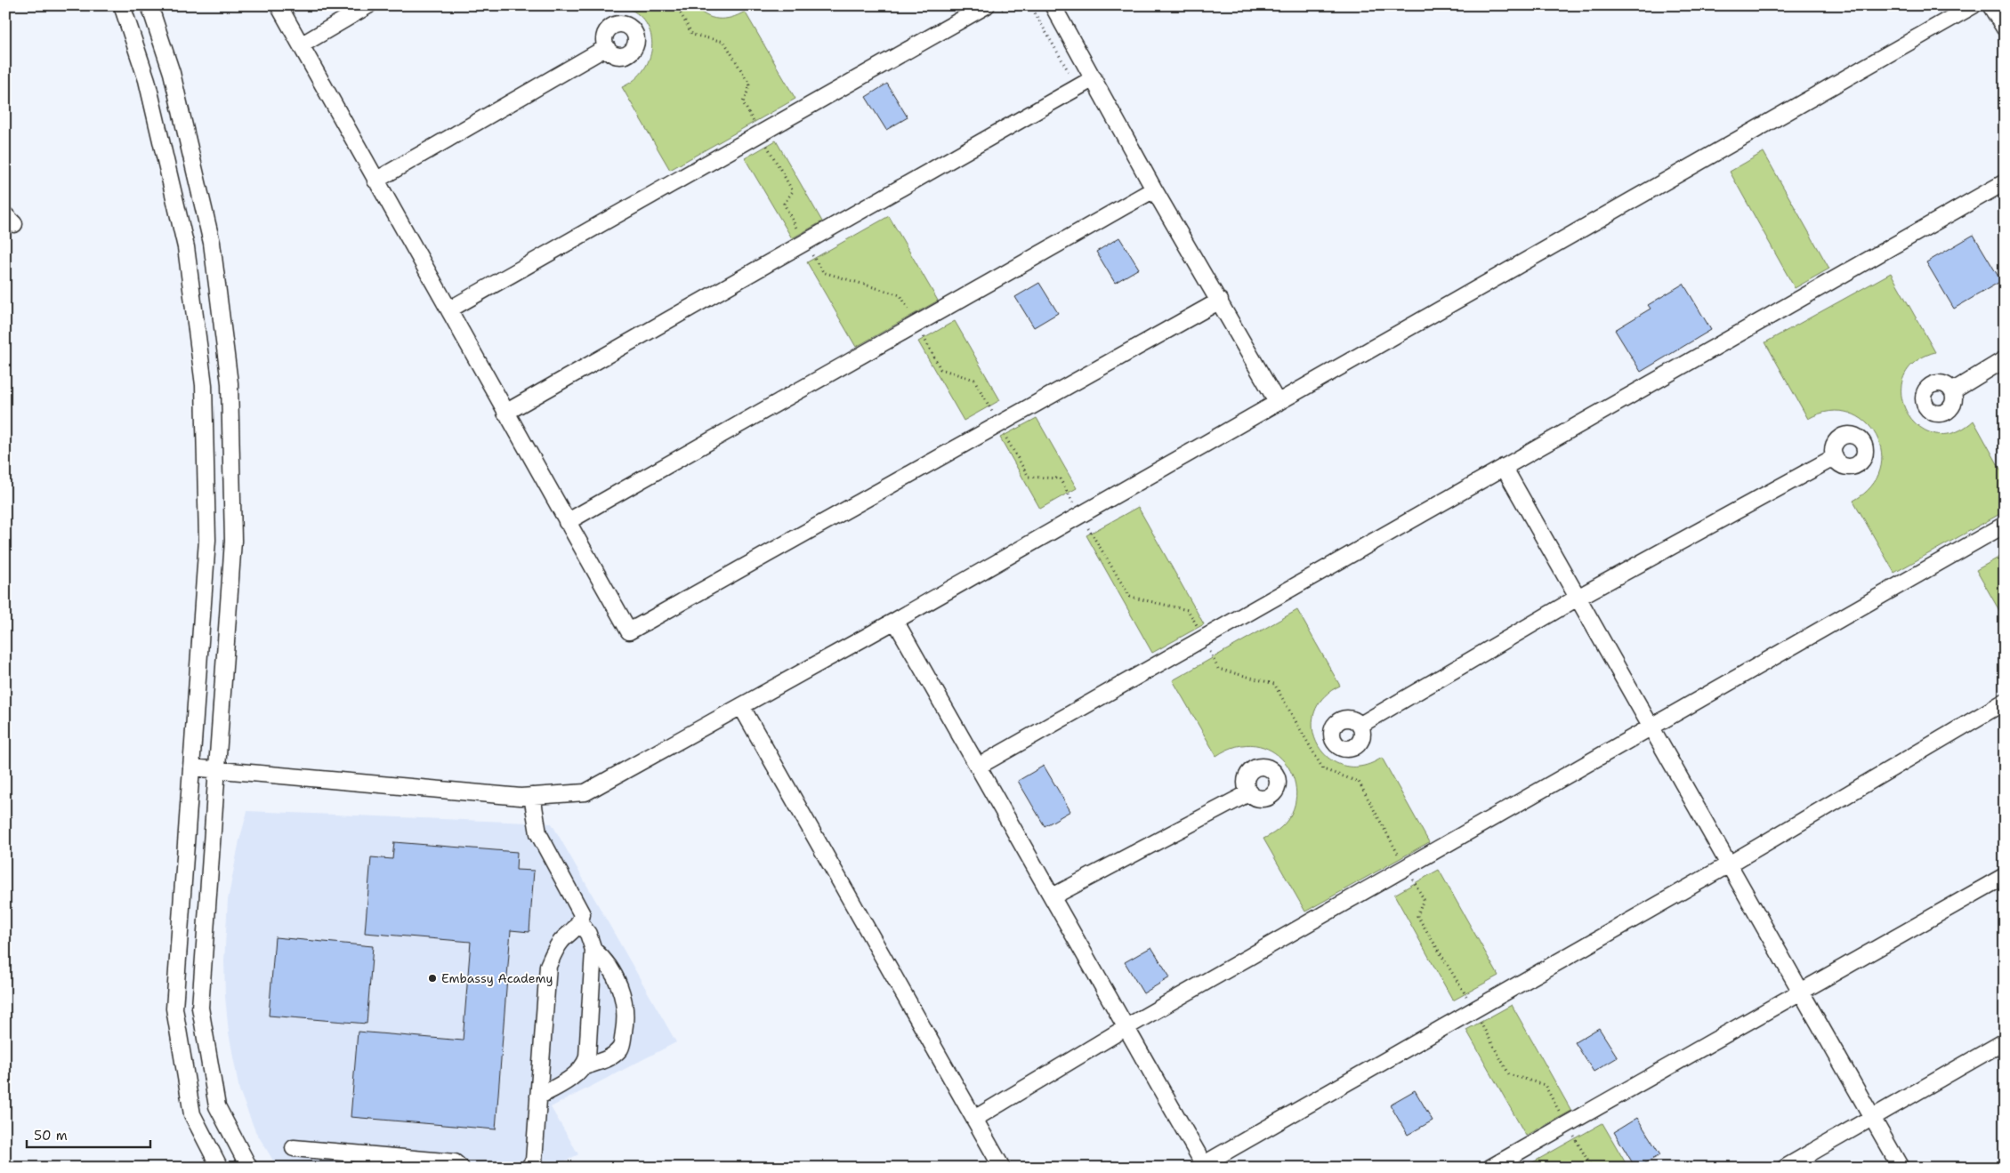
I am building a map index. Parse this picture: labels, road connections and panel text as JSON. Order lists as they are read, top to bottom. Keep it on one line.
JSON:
{"places":["Embassy Academy"],"scale_bar":"50 m"}
